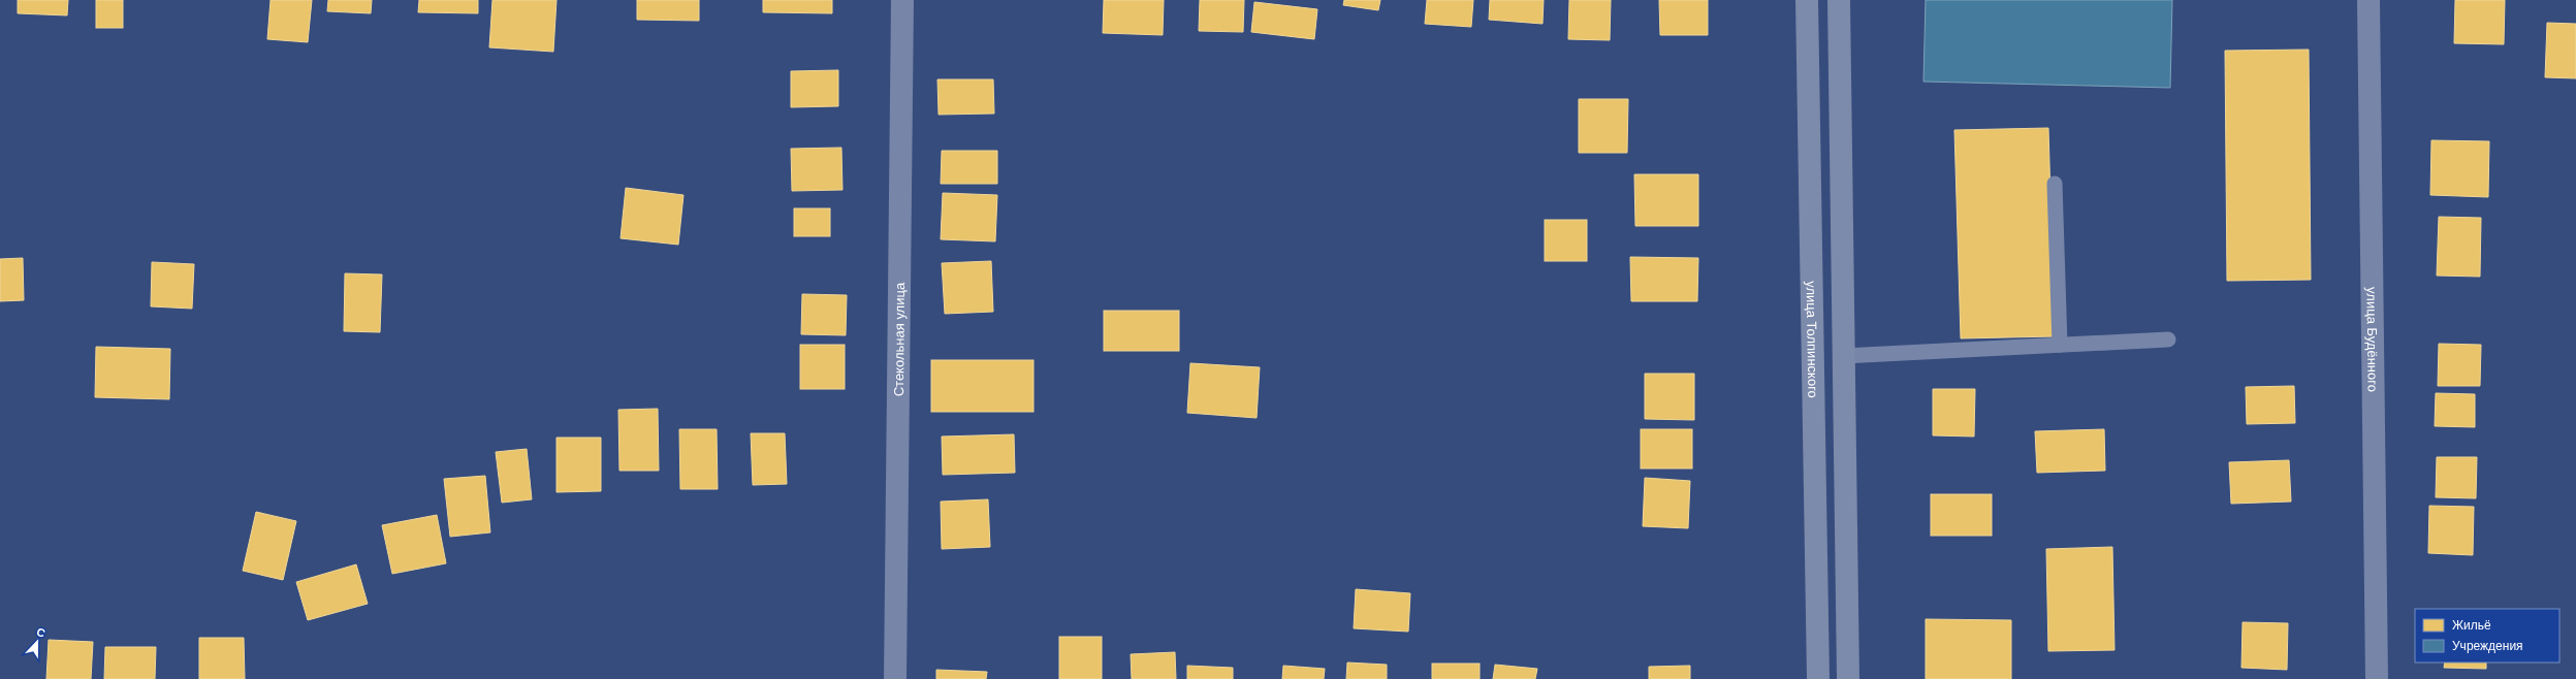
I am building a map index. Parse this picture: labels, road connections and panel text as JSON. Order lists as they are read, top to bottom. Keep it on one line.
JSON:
{"streets":{"main road":["улица Толпинского"],"street":["Стекольная улица","улица Будённого"]},"legend":["Жильё","Учреждения"],"north":"top"}
